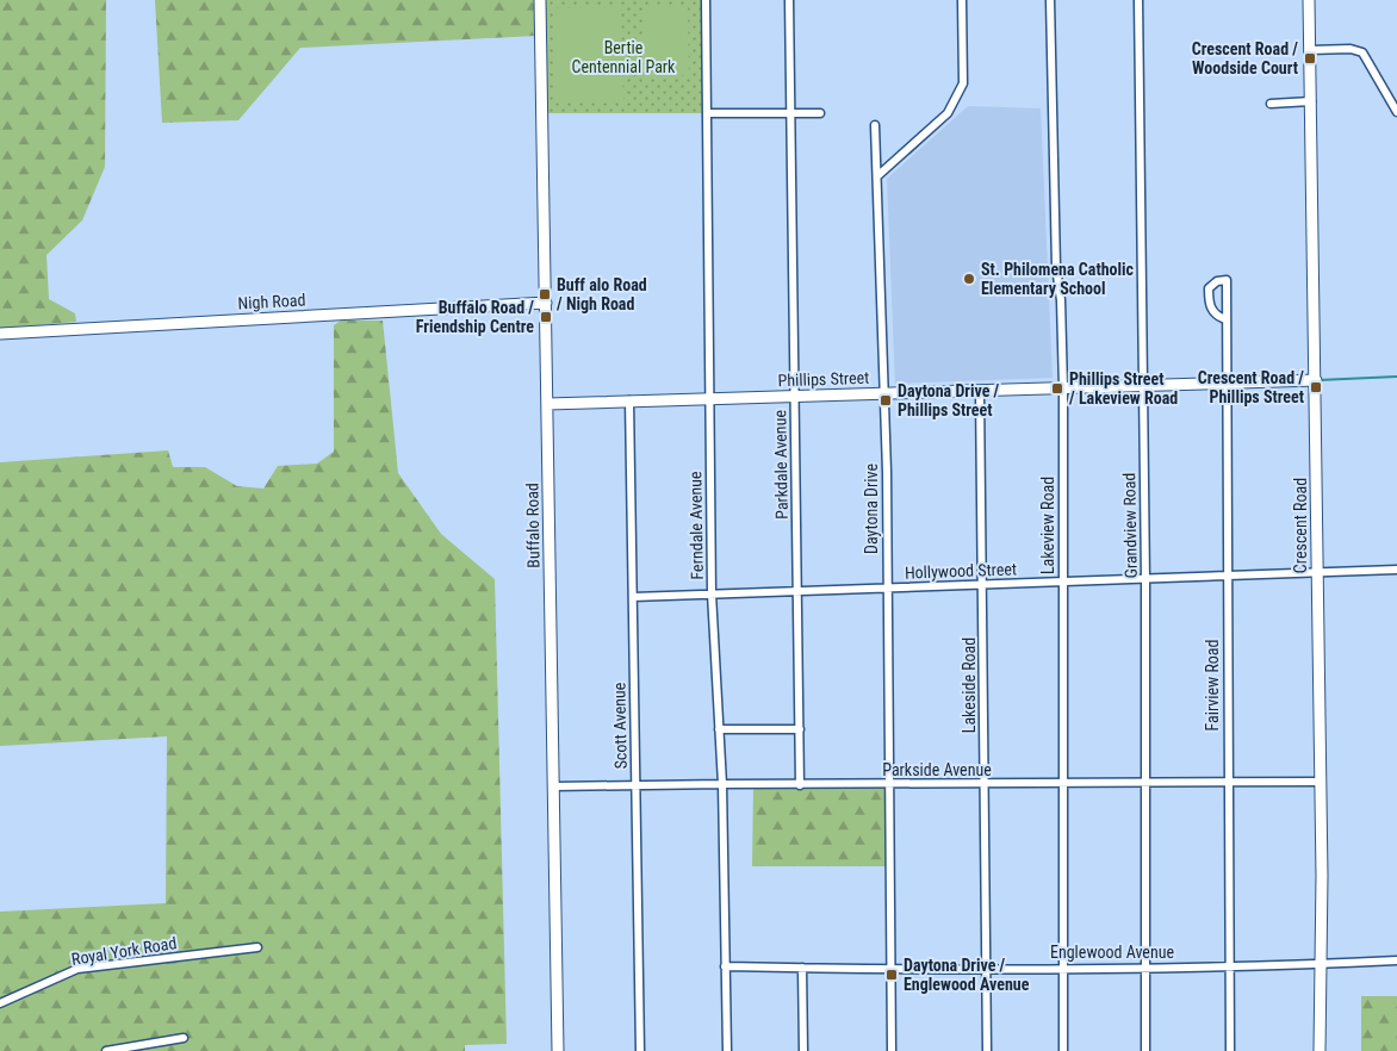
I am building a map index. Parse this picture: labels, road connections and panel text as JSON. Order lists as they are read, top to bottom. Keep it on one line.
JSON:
{"streets":{"street":["Nigh Road","Phillips Street","Parkdale Avenue","Daytona Drive","Buffalo Road","Ferndale Avenue","Lakeview Road","Grandview Road","Crescent Road","Hollywood Street","Lakeside Road","Fairview Road","Scott Avenue","Parkside Avenue","Royal York Road","Englewood Avenue"]},"crossings":[["Nigh Road","Buffalo Road"],["Phillips Street","Parkdale Avenue"],["Phillips Street","Daytona Drive"],["Phillips Street","Buffalo Road"],["Phillips Street","Ferndale Avenue"],["Phillips Street","Lakeview Road"],["Phillips Street","Grandview Road"],["Phillips Street","Crescent Road"],["Phillips Street","Lakeside Road"],["Phillips Street","Fairview Road"],["Phillips Street","Scott Avenue"],["Parkdale Avenue","Hollywood Street"],["Parkdale Avenue","Parkside Avenue"],["Daytona Drive","Hollywood Street"],["Daytona Drive","Parkside Avenue"],["Daytona Drive","Englewood Avenue"],["Buffalo Road","Parkside Avenue"],["Ferndale Avenue","Hollywood Street"],["Ferndale Avenue","Parkside Avenue"],["Ferndale Avenue","Englewood Avenue"],["Lakeview Road","Hollywood Street"],["Lakeview Road","Parkside Avenue"],["Lakeview Road","Englewood Avenue"],["Grandview Road","Hollywood Street"],["Grandview Road","Parkside Avenue"],["Grandview Road","Englewood Avenue"],["Crescent Road","Hollywood Street"],["Crescent Road","Parkside Avenue"],["Crescent Road","Englewood Avenue"],["Hollywood Street","Lakeside Road"],["Hollywood Street","Fairview Road"],["Hollywood Street","Scott Avenue"],["Lakeside Road","Parkside Avenue"],["Lakeside Road","Englewood Avenue"],["Fairview Road","Parkside Avenue"],["Fairview Road","Englewood Avenue"],["Scott Avenue","Parkside Avenue"]],"parks":["Bertie Centennial Park"],"places":{"transit":["Crescent Road / Woodside Court","Buff alo Road / Nigh Road","Buffalo Road / Friendship Centre","Crescent Road / Phillips Street","Phillips Street / Lakeview Road","Daytona Drive / Phillips Street","Daytona Drive / Englewood Avenue"],"other":["St. Philomena Catholic Elementary School"]}}
